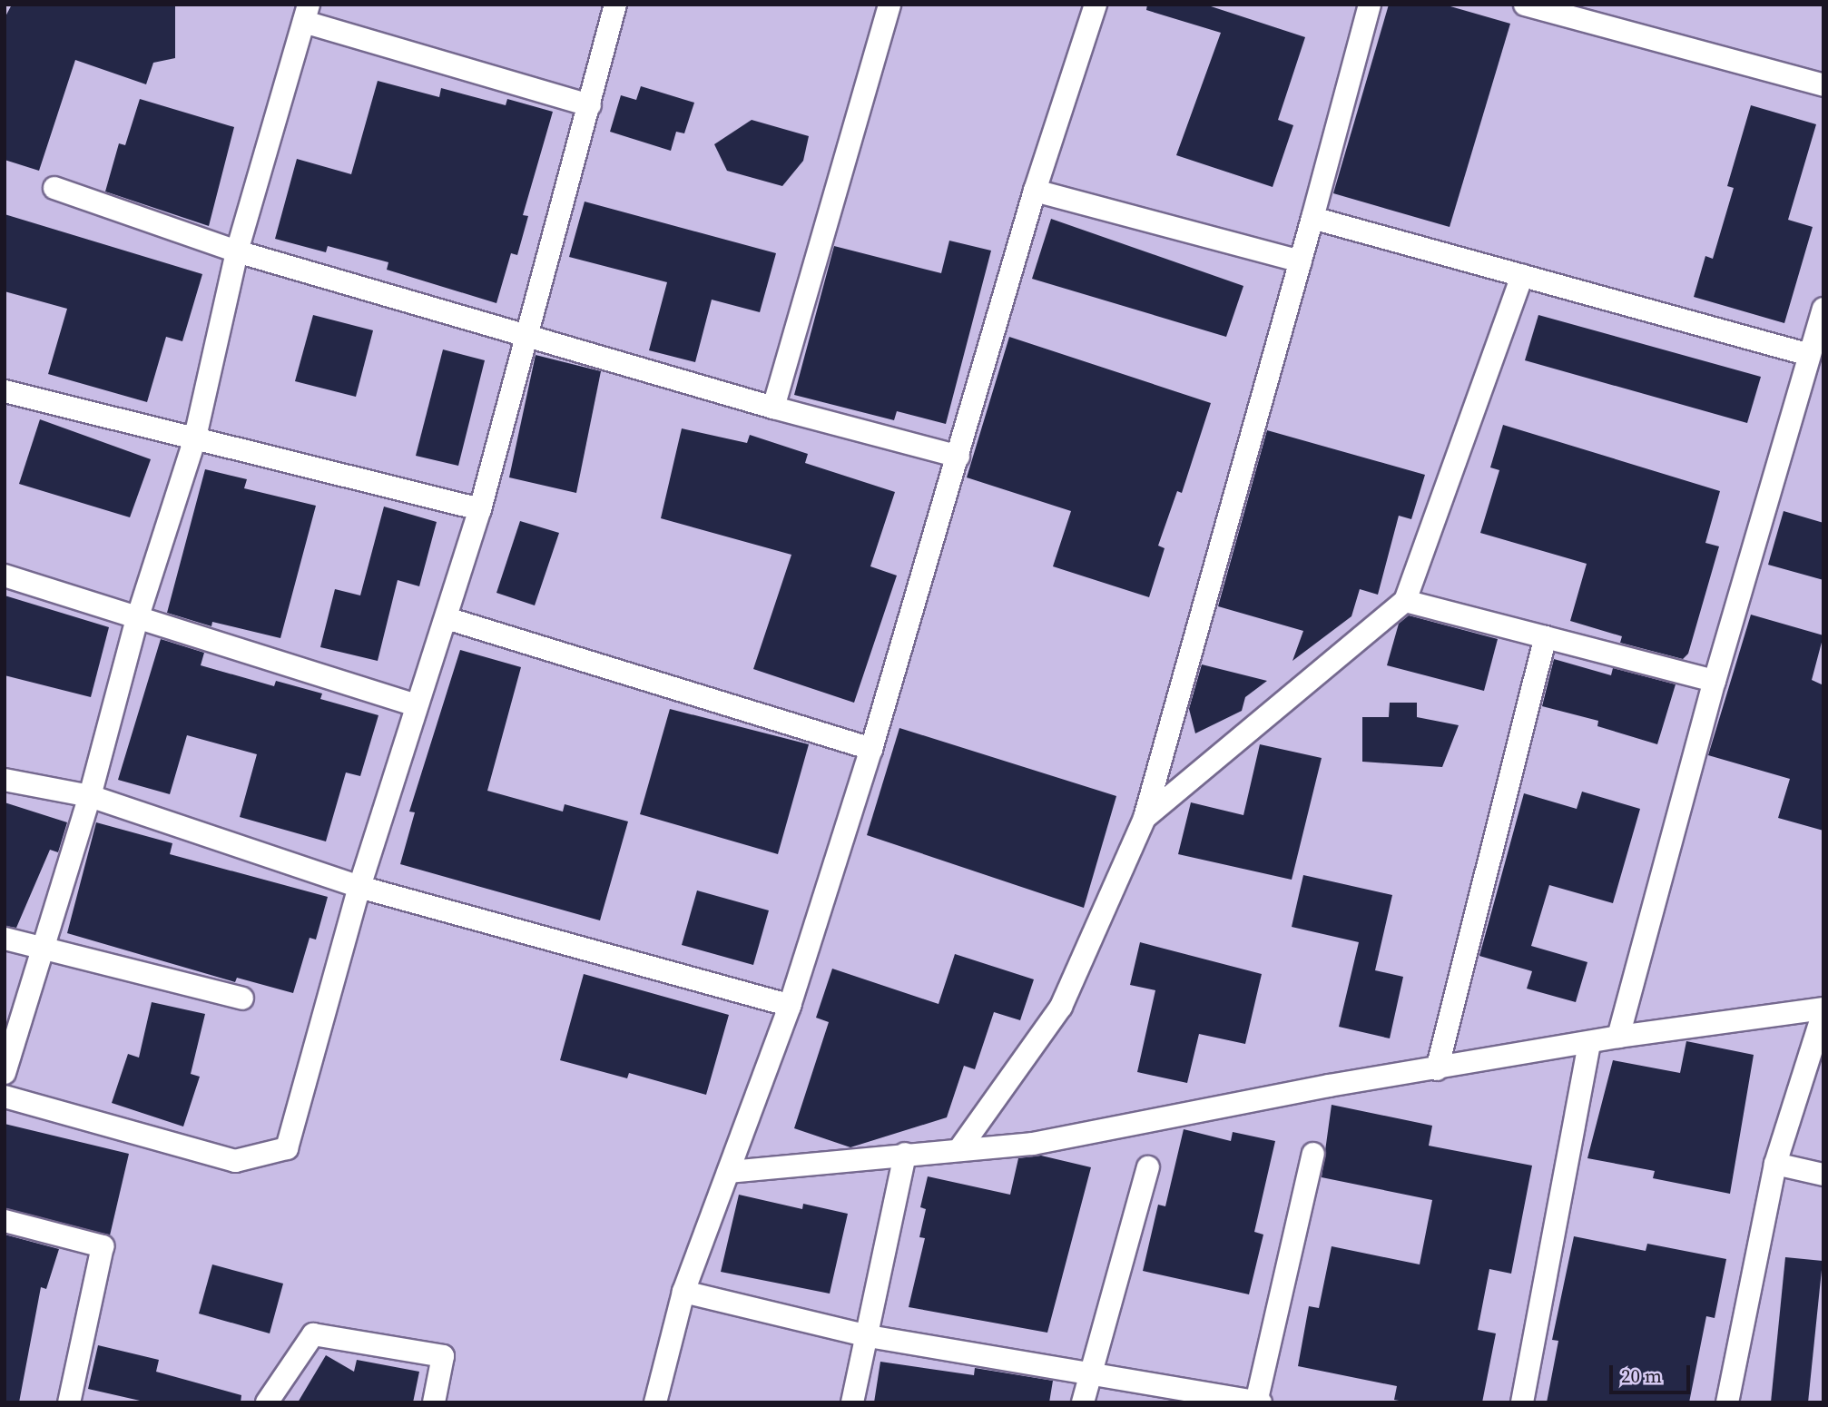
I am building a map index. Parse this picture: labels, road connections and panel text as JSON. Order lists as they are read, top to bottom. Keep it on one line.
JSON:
{"scale_bar":"20 m"}
